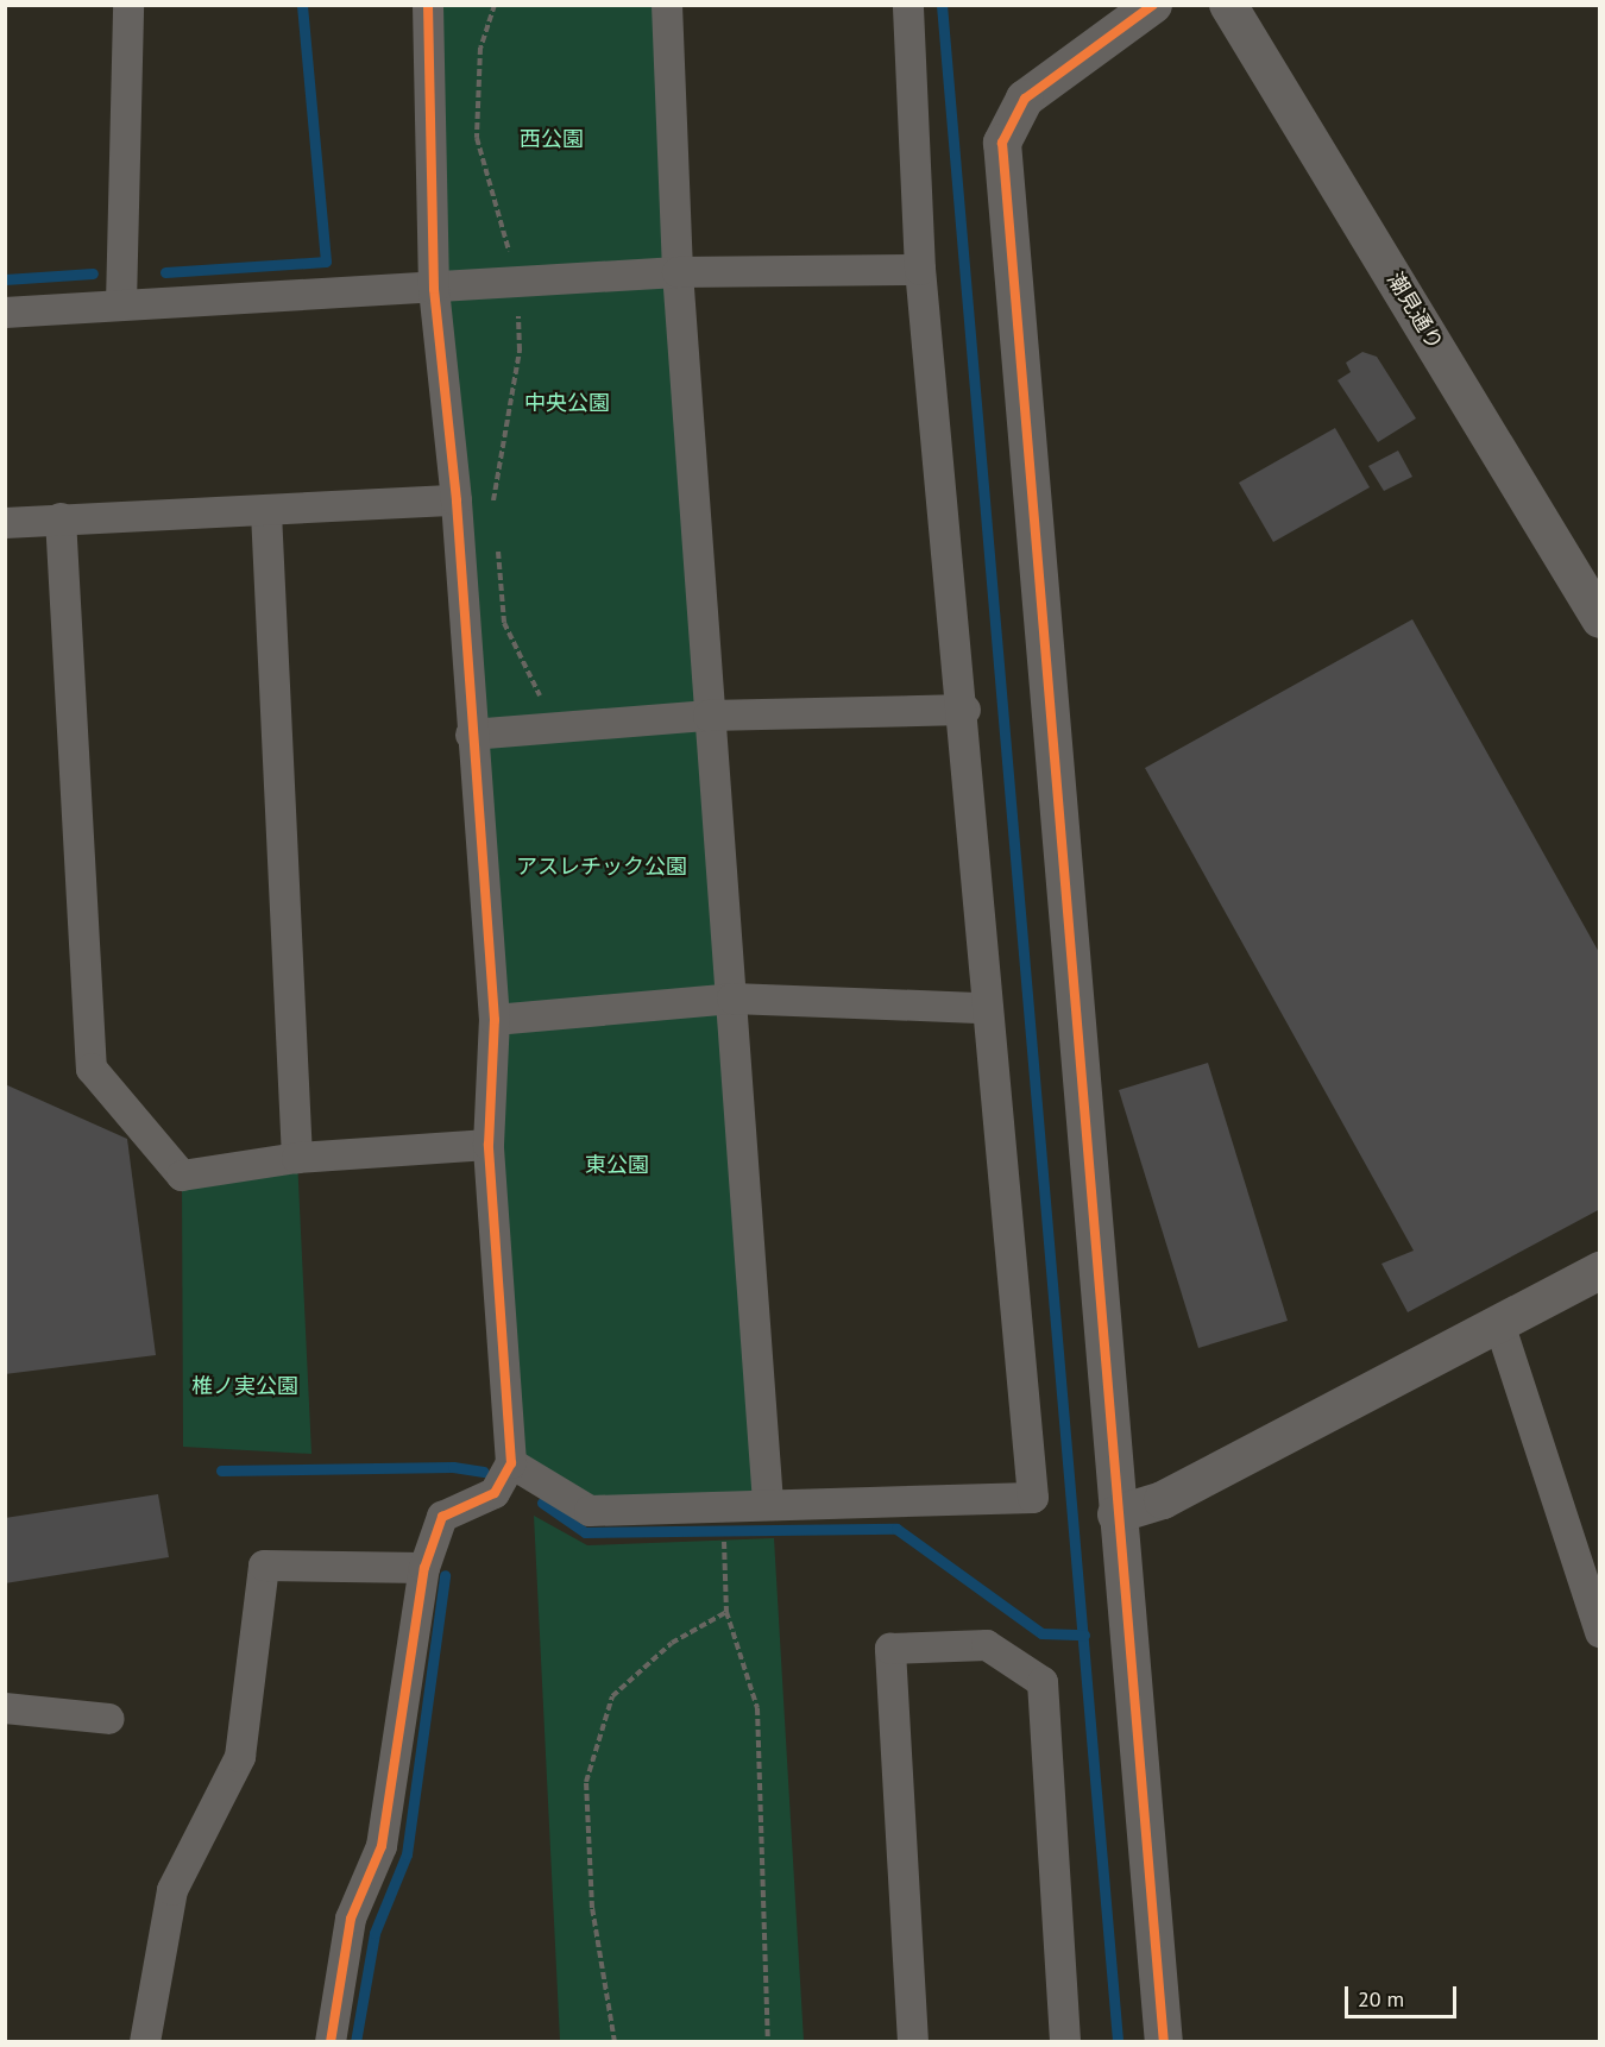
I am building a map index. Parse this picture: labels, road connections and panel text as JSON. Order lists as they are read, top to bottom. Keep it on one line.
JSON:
{"streets":{"street":["潮見通り"]},"parks":["西公園","中央公園","アスレチック公園","東公園","椎ノ実公園"],"scale_bar":"20 m"}
